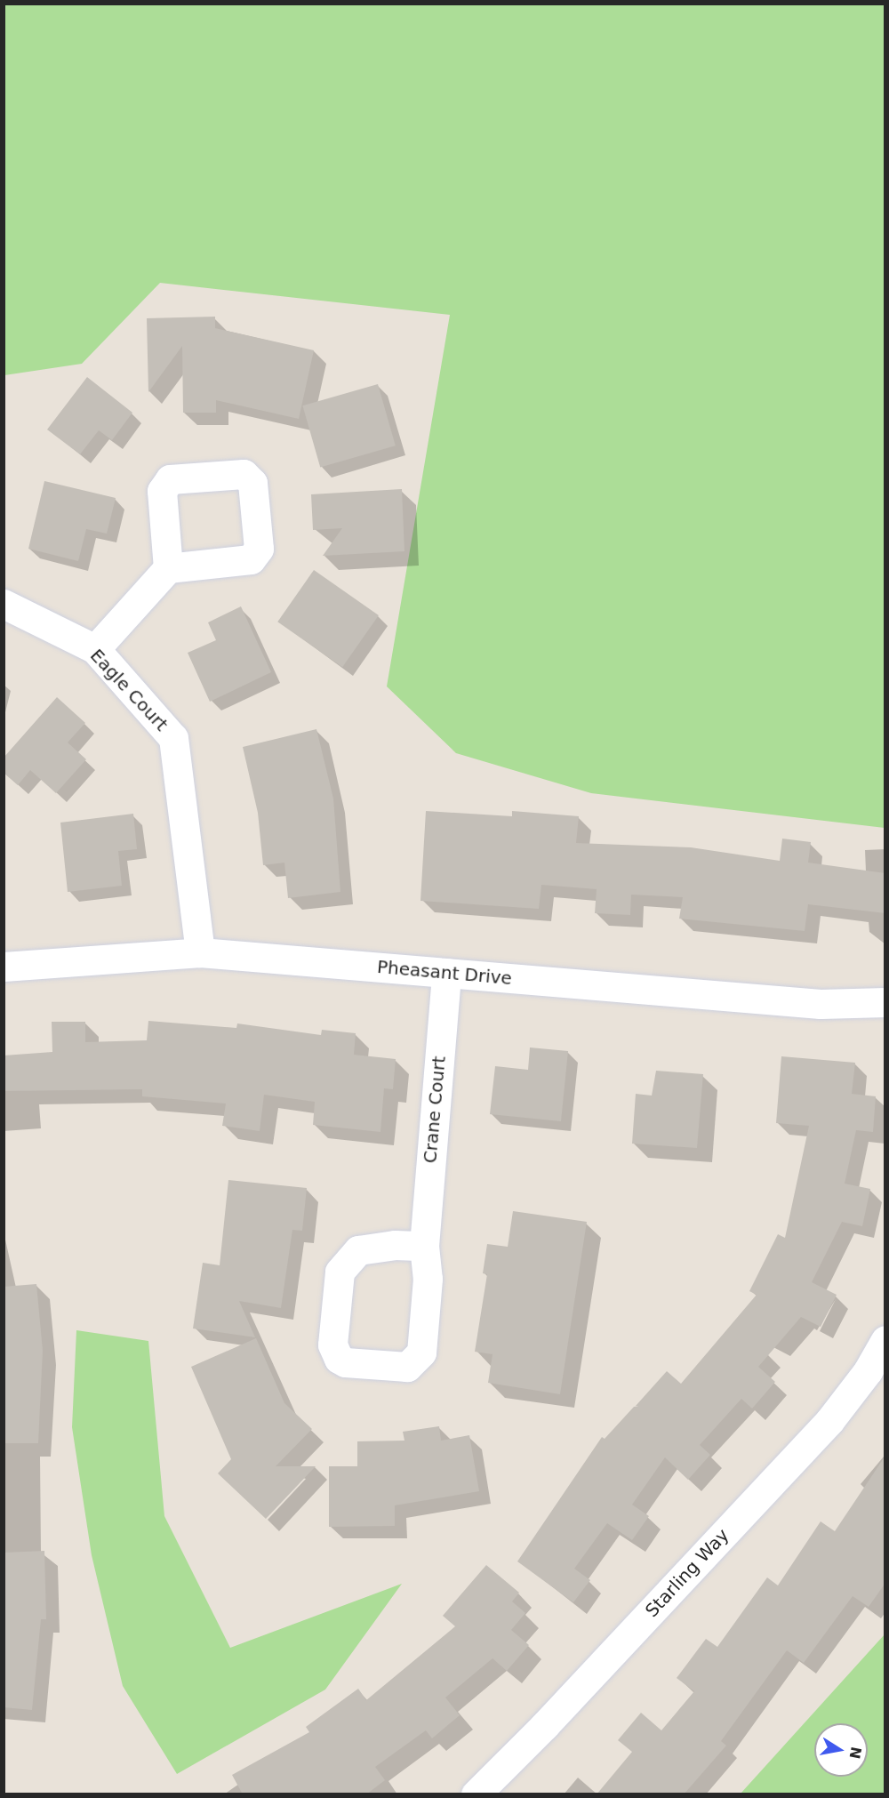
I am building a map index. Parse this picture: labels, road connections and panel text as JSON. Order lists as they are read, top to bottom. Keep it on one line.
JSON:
{"streets":{"street":["Eagle Court","Pheasant Drive","Crane Court","Starling Way"]},"crossings":[["Eagle Court","Pheasant Drive"],["Pheasant Drive","Crane Court"]],"north":"right"}
